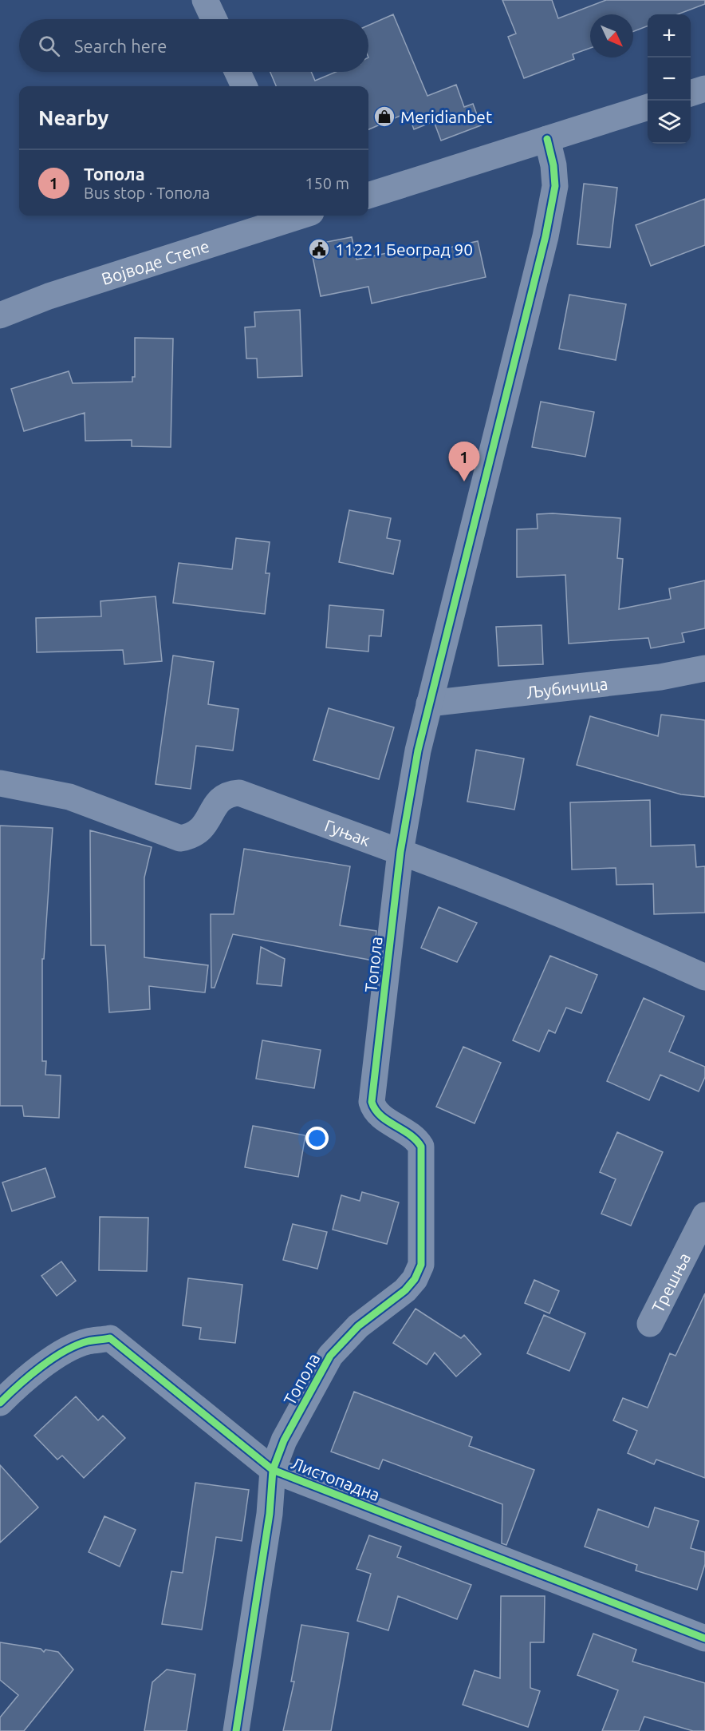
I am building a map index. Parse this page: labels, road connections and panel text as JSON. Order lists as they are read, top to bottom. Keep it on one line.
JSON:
{"streets":{"street":["Војводе Степе","Љубичица","Гуњак","Топола","Трешња","Листопадна"]},"crossings":[["Љубичица","Топола"],["Гуњак","Топола"],["Топола","Листопадна"]],"places":{"shop":["Meridianbet"],"public building":["11221 Београд 90"]},"north":"bottom right","page":{"map_buttons":["+","−"],"search":"Search here","heading":"Nearby","list":[{"mark":"1","name":"Топола","note":"Bus stop · Топола","value":"150 m"}],"pins":"1"}}
